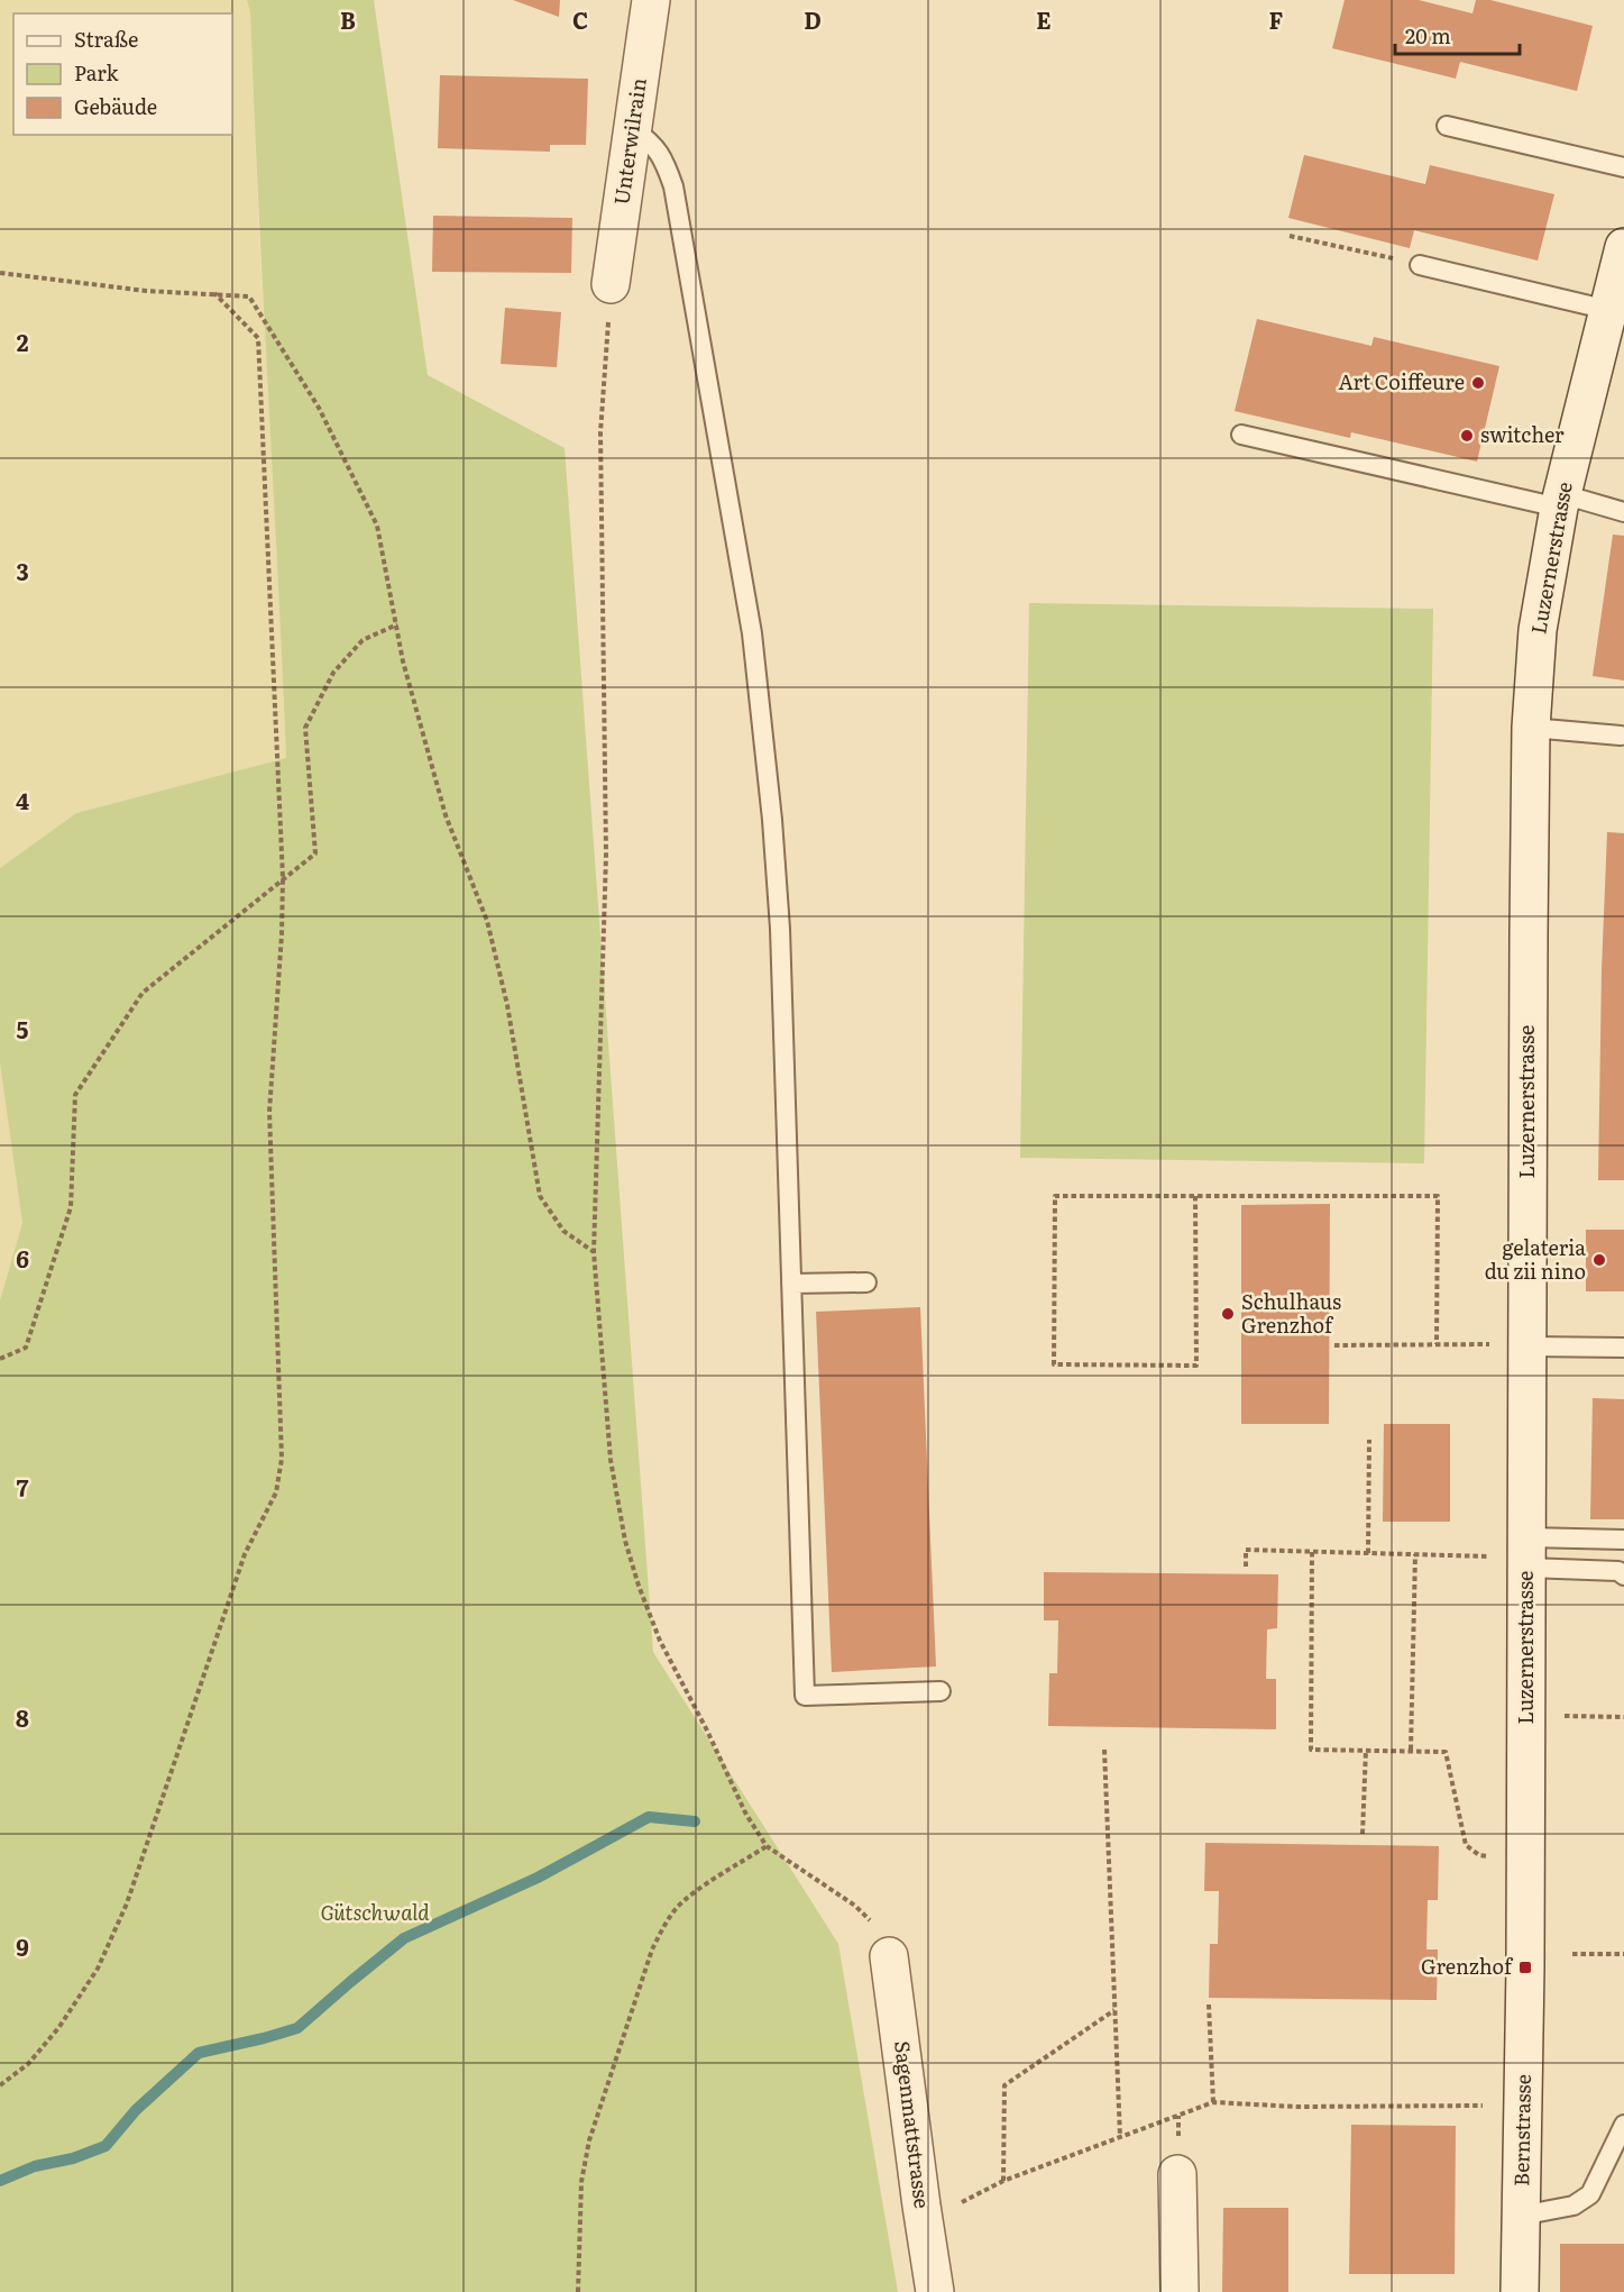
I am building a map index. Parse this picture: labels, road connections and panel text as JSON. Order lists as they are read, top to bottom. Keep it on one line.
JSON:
{"streets":{"main road":["Unterwilrain","Luzernerstrasse","Sagenmattstrasse","Bernstrasse"]},"crossings":[["Luzernerstrasse","Bernstrasse"]],"parks":["Gütschwald"],"places":{"other":["Art Coiffeure","switcher","gelateria du zii nino","Schulhaus Grenzhof"],"transit":["Grenzhof"]},"legend":["Straße","Park","Gebäude"],"scale_bar":"20 m","grid":{"columns":["B","C","D","E","F"],"rows":["2","3","4","5","6","7","8","9"]}}
